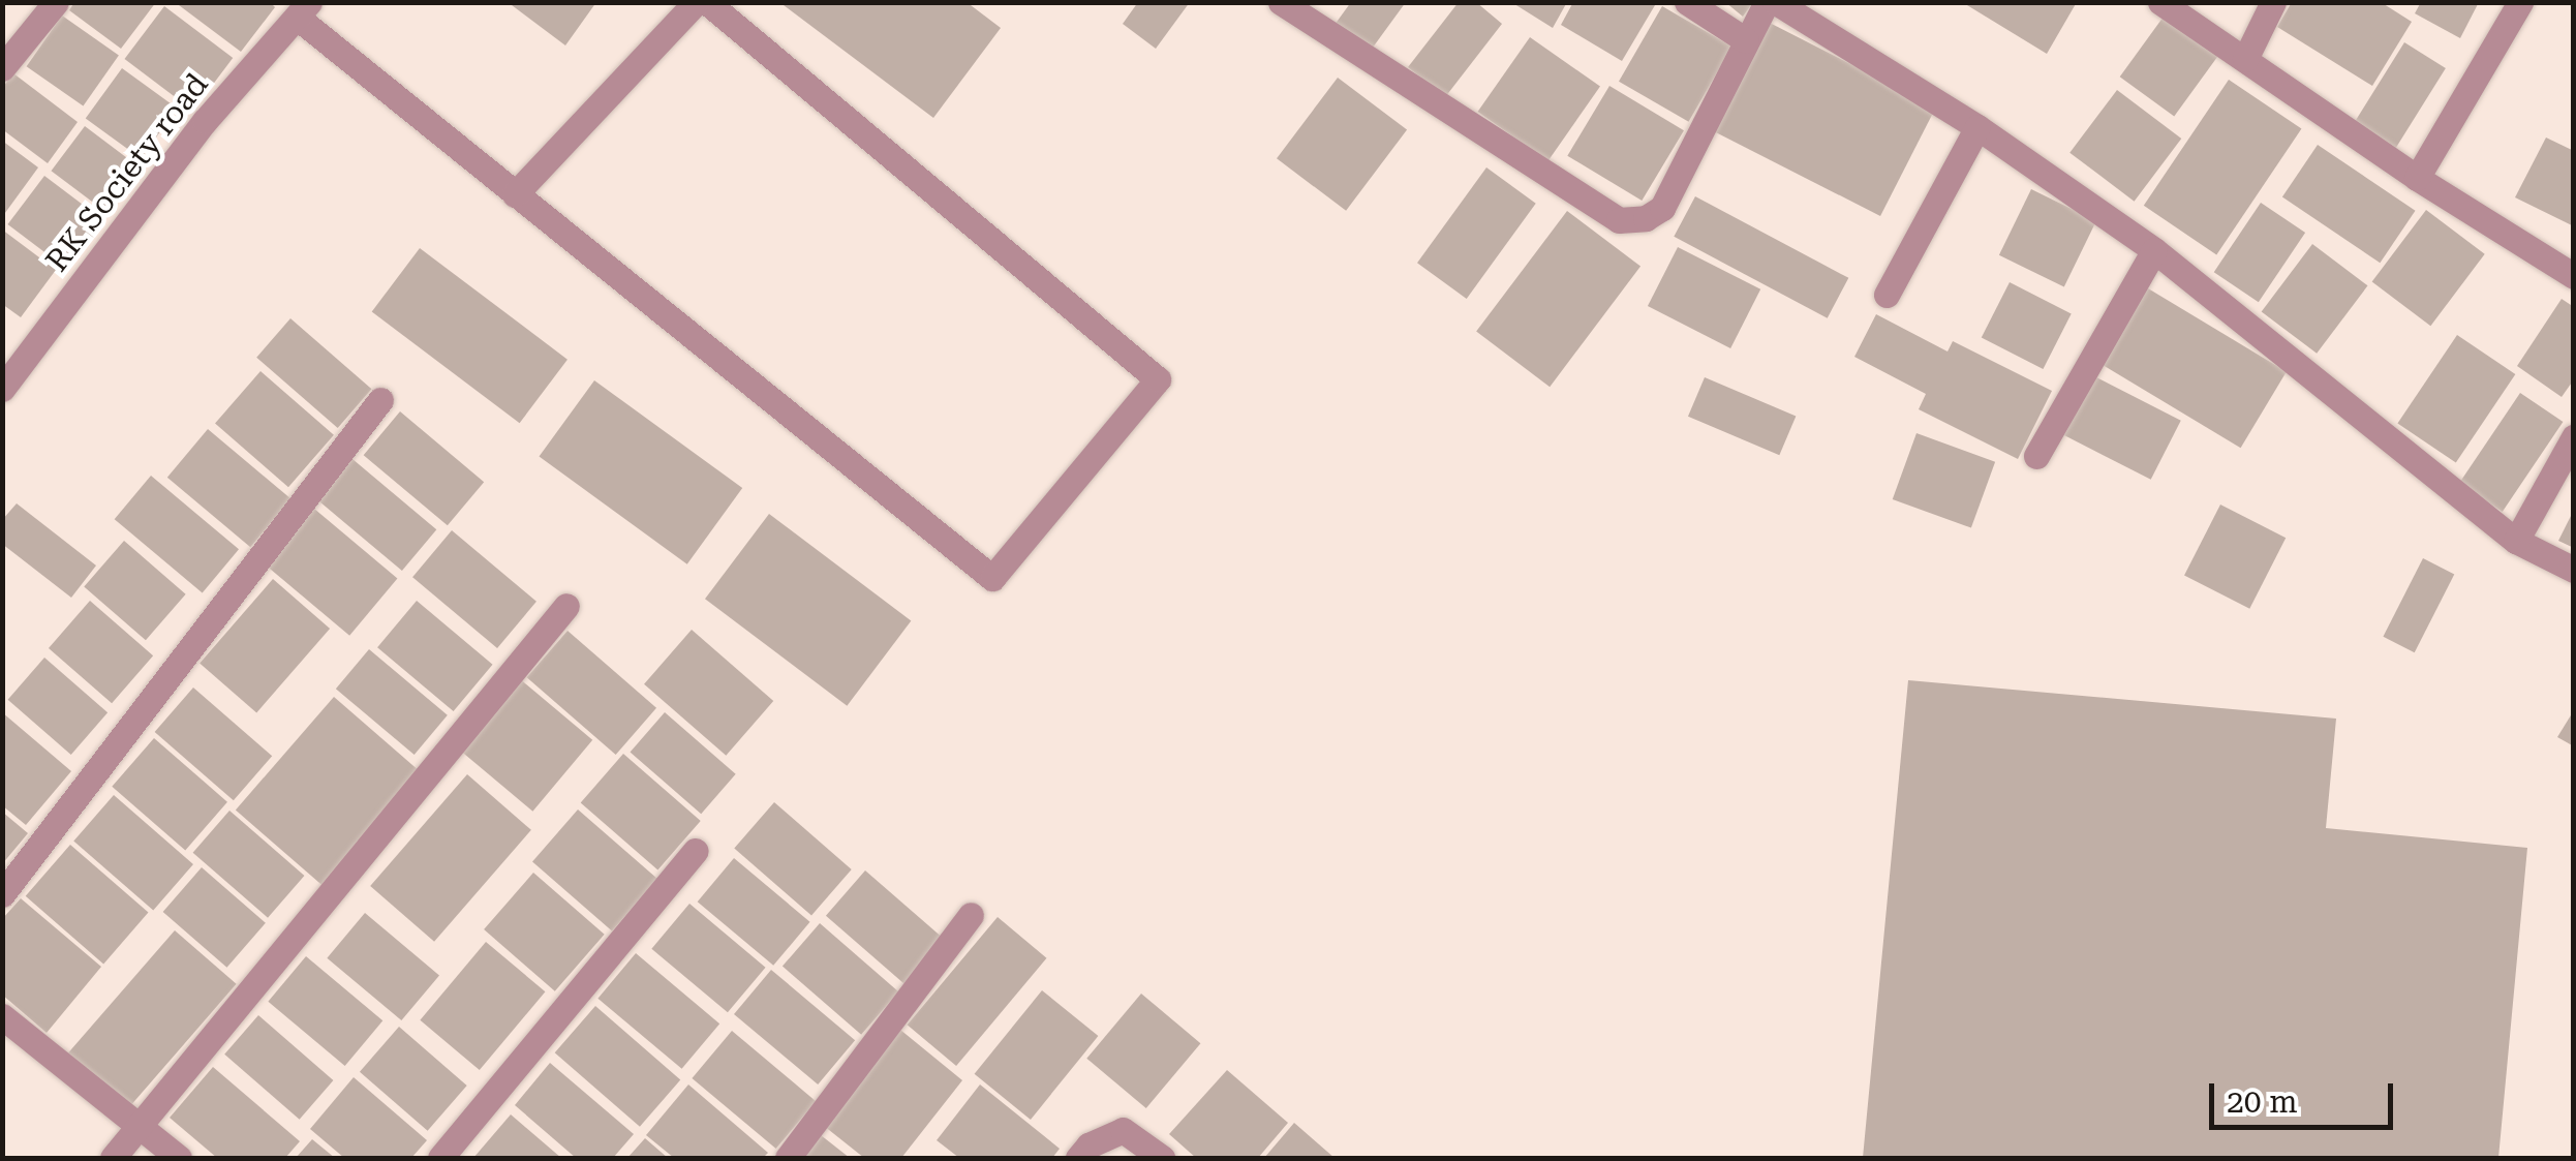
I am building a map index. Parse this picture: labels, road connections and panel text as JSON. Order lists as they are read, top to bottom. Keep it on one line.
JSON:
{"streets":{"street":["RK Society road"]},"scale_bar":"20 m"}
